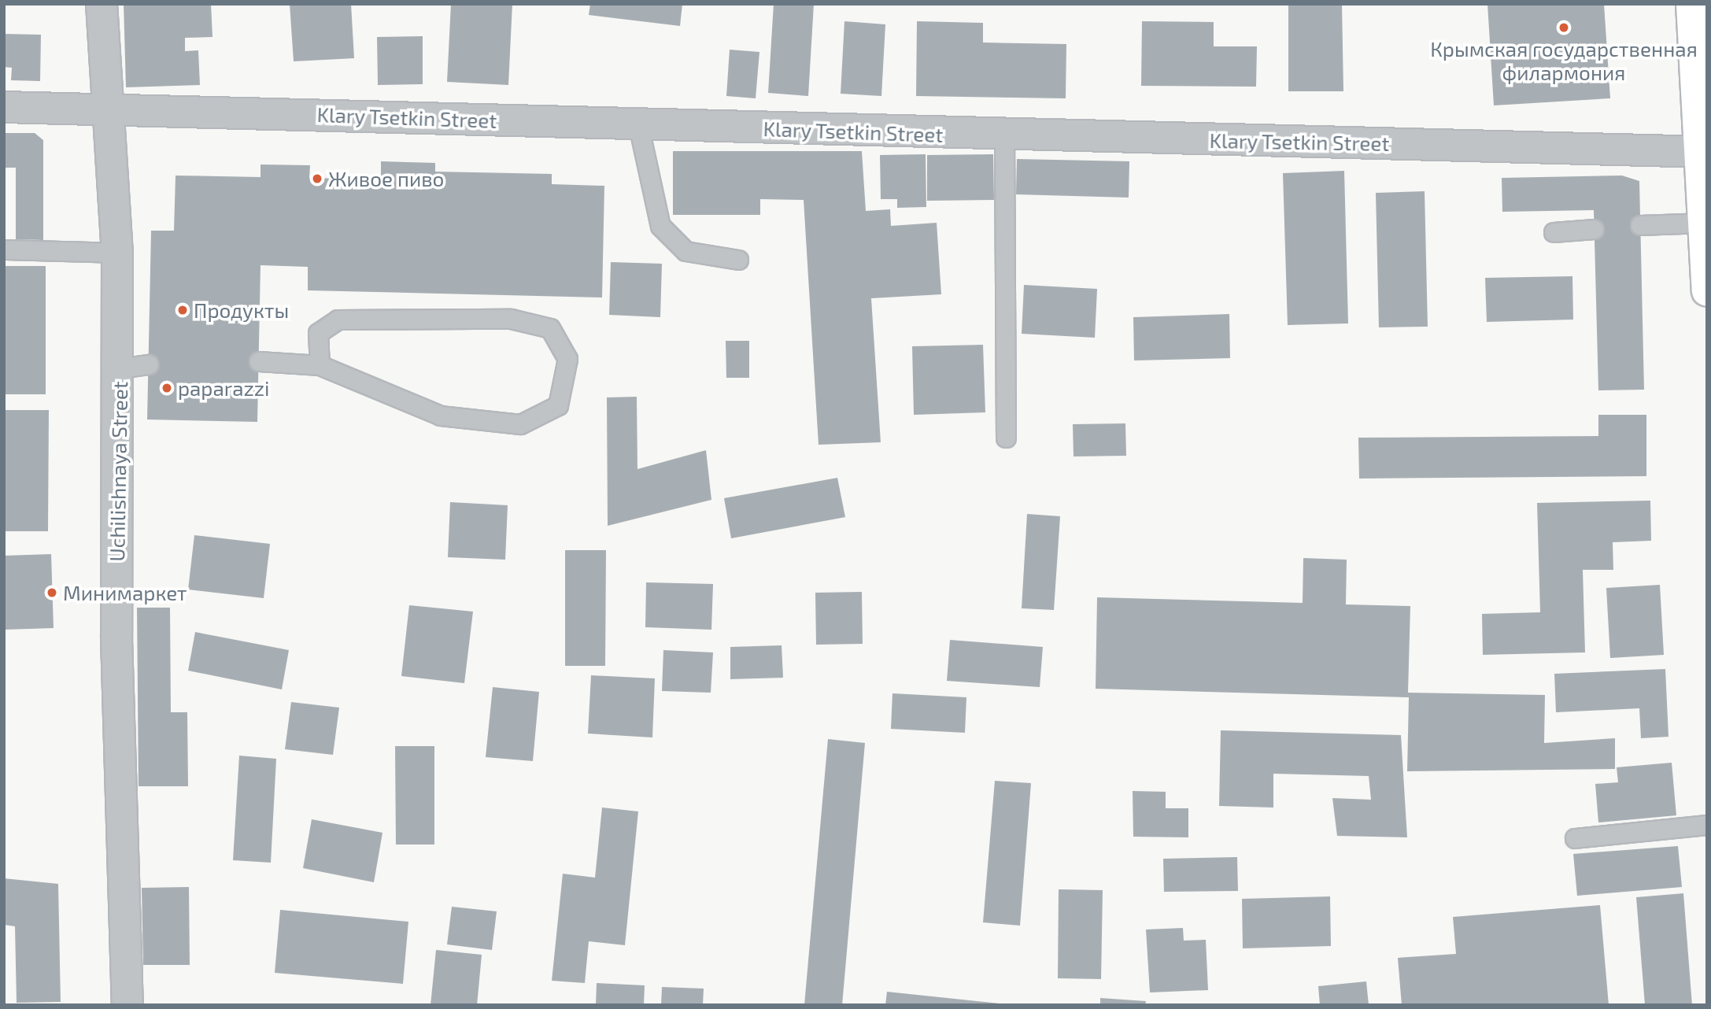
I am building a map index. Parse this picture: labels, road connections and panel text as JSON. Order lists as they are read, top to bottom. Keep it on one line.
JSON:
{"streets":{"street":["Klary Tsetkin Street","Uchilishnaya Street"]},"crossings":[["Klary Tsetkin Street","Uchilishnaya Street"]],"places":["Крымская государственная филармония","Живое пиво","Продукты","paparazzi","Минимаркет"]}
